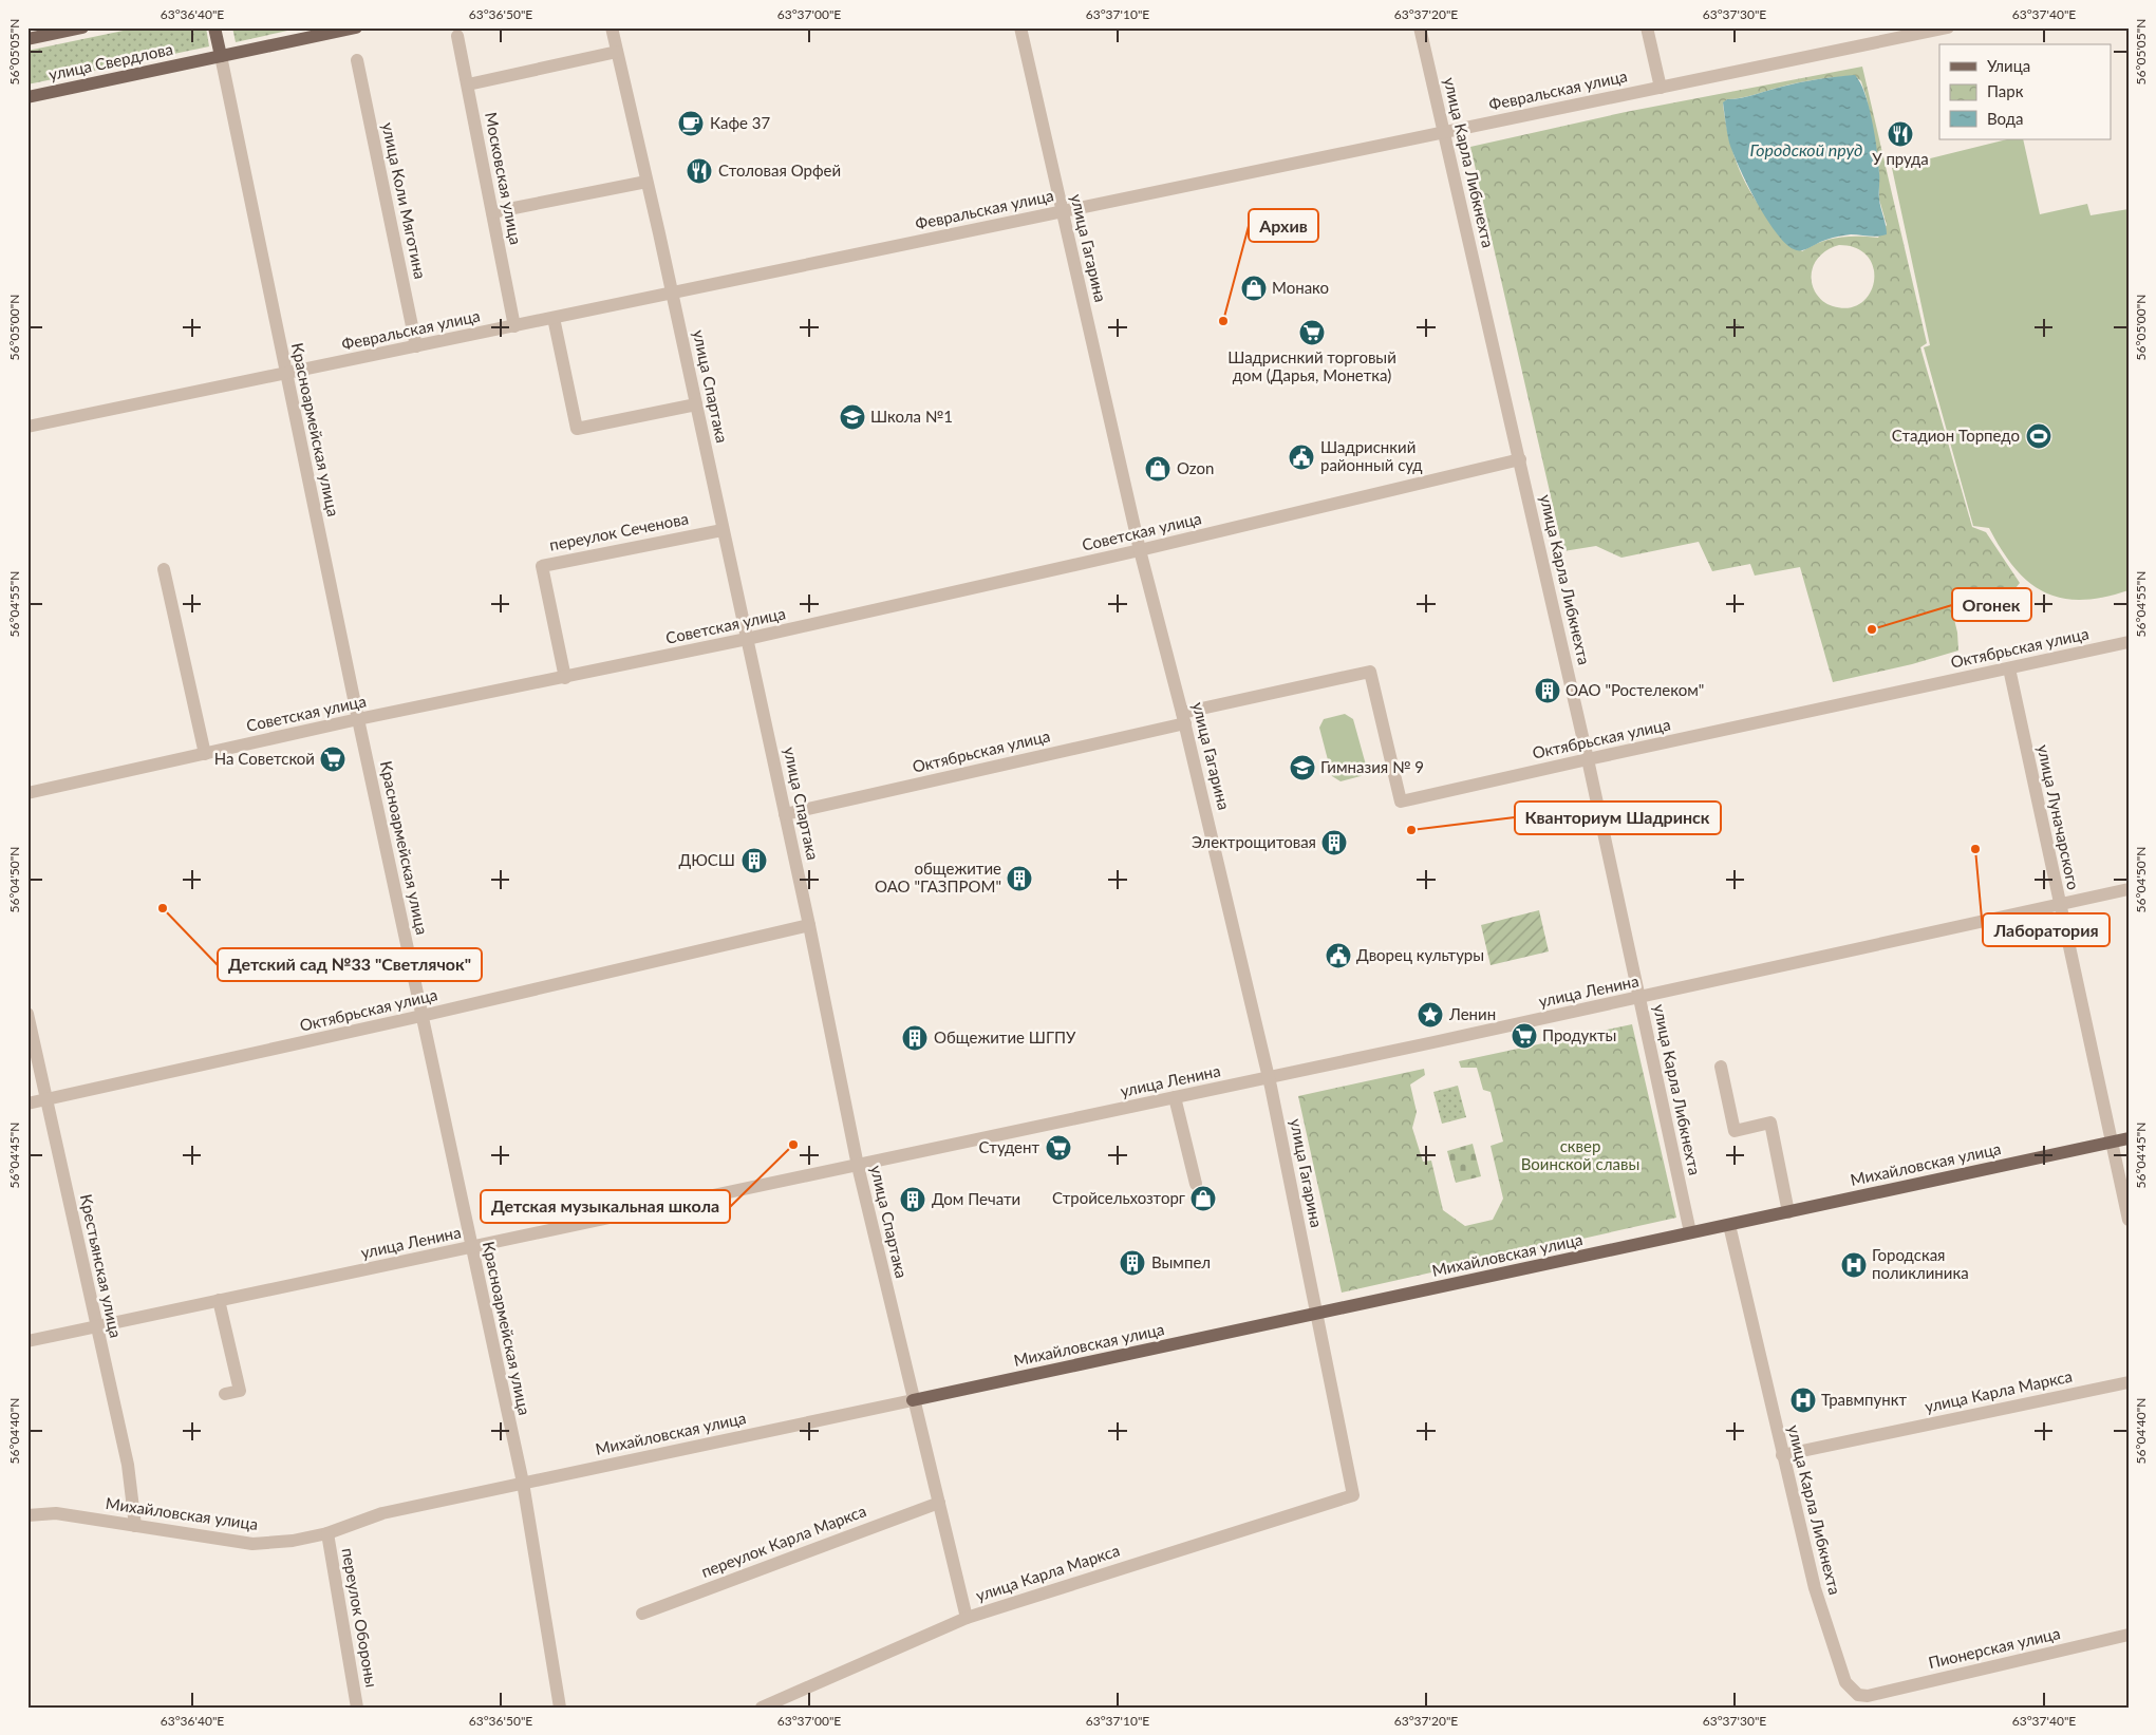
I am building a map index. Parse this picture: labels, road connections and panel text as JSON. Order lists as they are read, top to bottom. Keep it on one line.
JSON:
{"streets":{"main road":["улица Свердлова","Красноармейская улица","Михайловская улица"],"street":["Февральская улица","улица Карла Либкнехта","Московская улица","улица Коли Мяготина","улица Гагарина","улица Спартака","переулок Сеченова","Советская улица","Октябрьская улица","улица Луначарского","улица Ленина","Крестьянская улица","улица Карла Маркса","переулок Карла Маркса","переулок Обороны","Пионерская улица"]},"crossings":[["улица Свердлова","Красноармейская улица"],["Февральская улица","улица Карла Либкнехта"],["Февральская улица","Московская улица"],["Февральская улица","улица Коли Мяготина"],["Февральская улица","улица Гагарина"],["Февральская улица","улица Спартака"],["Февральская улица","Красноармейская улица"],["улица Карла Либкнехта","Советская улица"],["улица Карла Либкнехта","Октябрьская улица"],["улица Карла Либкнехта","улица Ленина"],["улица Карла Либкнехта","Михайловская улица"],["улица Карла Либкнехта","улица Карла Маркса"],["улица Карла Либкнехта","Пионерская улица"],["улица Гагарина","Советская улица"],["улица Гагарина","Октябрьская улица"],["улица Гагарина","улица Ленина"],["улица Гагарина","Михайловская улица"],["улица Гагарина","улица Карла Маркса"],["улица Спартака","переулок Сеченова"],["улица Спартака","Советская улица"],["улица Спартака","Октябрьская улица"],["улица Спартака","улица Ленина"],["улица Спартака","Михайловская улица"],["улица Спартака","улица Карла Маркса"],["улица Спартака","переулок Карла Маркса"],["Красноармейская улица","Советская улица"],["Красноармейская улица","Октябрьская улица"],["Красноармейская улица","улица Ленина"],["Красноармейская улица","Михайловская улица"],["переулок Сеченова","Советская улица"],["Октябрьская улица","улица Луначарского"],["Октябрьская улица","Крестьянская улица"],["улица Луначарского","улица Ленина"],["улица Луначарского","Михайловская улица"],["улица Ленина","Крестьянская улица"],["Михайловская улица","Крестьянская улица"],["Михайловская улица","переулок Обороны"]],"water":["Городской пруд"],"parks":["сквер Воинской славы"],"places":{"cafe":["Кафе 37"],"restaurant":["У пруда","Столовая Орфей"],"shop":["Монако","Ozon","Стройсельхозторг"],"other":["Архив","Огонек","Кванториум Шадринск","Лаборатория","Детский сад №33 \"Светлячок\"","Детская музыкальная школа"],"supermarket":["Шадриснкий торговый дом (Дарья, Монетка)","На Советской","Продукты","Студент"],"school or university":["Школа №1","Гимназия № 9"],"sports":["Стадион Торпедо"],"public building":["Шадриснкий районный суд","Дворец культуры"],"building":["ОАО \"Ростелеком\"","Электрощитовая","ДЮСШ","общежитие ОАО \"ГАЗПРОМ\"","Общежитие ШГПУ","Дом Печати","Вымпел"],"place":["Ленин"],"hospital":["Городская поликлиника","Травмпункт"]},"legend":["Улица","Парк","Вода"],"coordinates":["63°36'40\"E","63°36'50\"E","63°37'00\"E","63°37'10\"E","63°37'20\"E","63°37'30\"E","63°37'40\"E","56°05'05\"N","56°05'00\"N","56°04'55\"N","56°04'50\"N","56°04'45\"N","56°04'40\"N"]}
